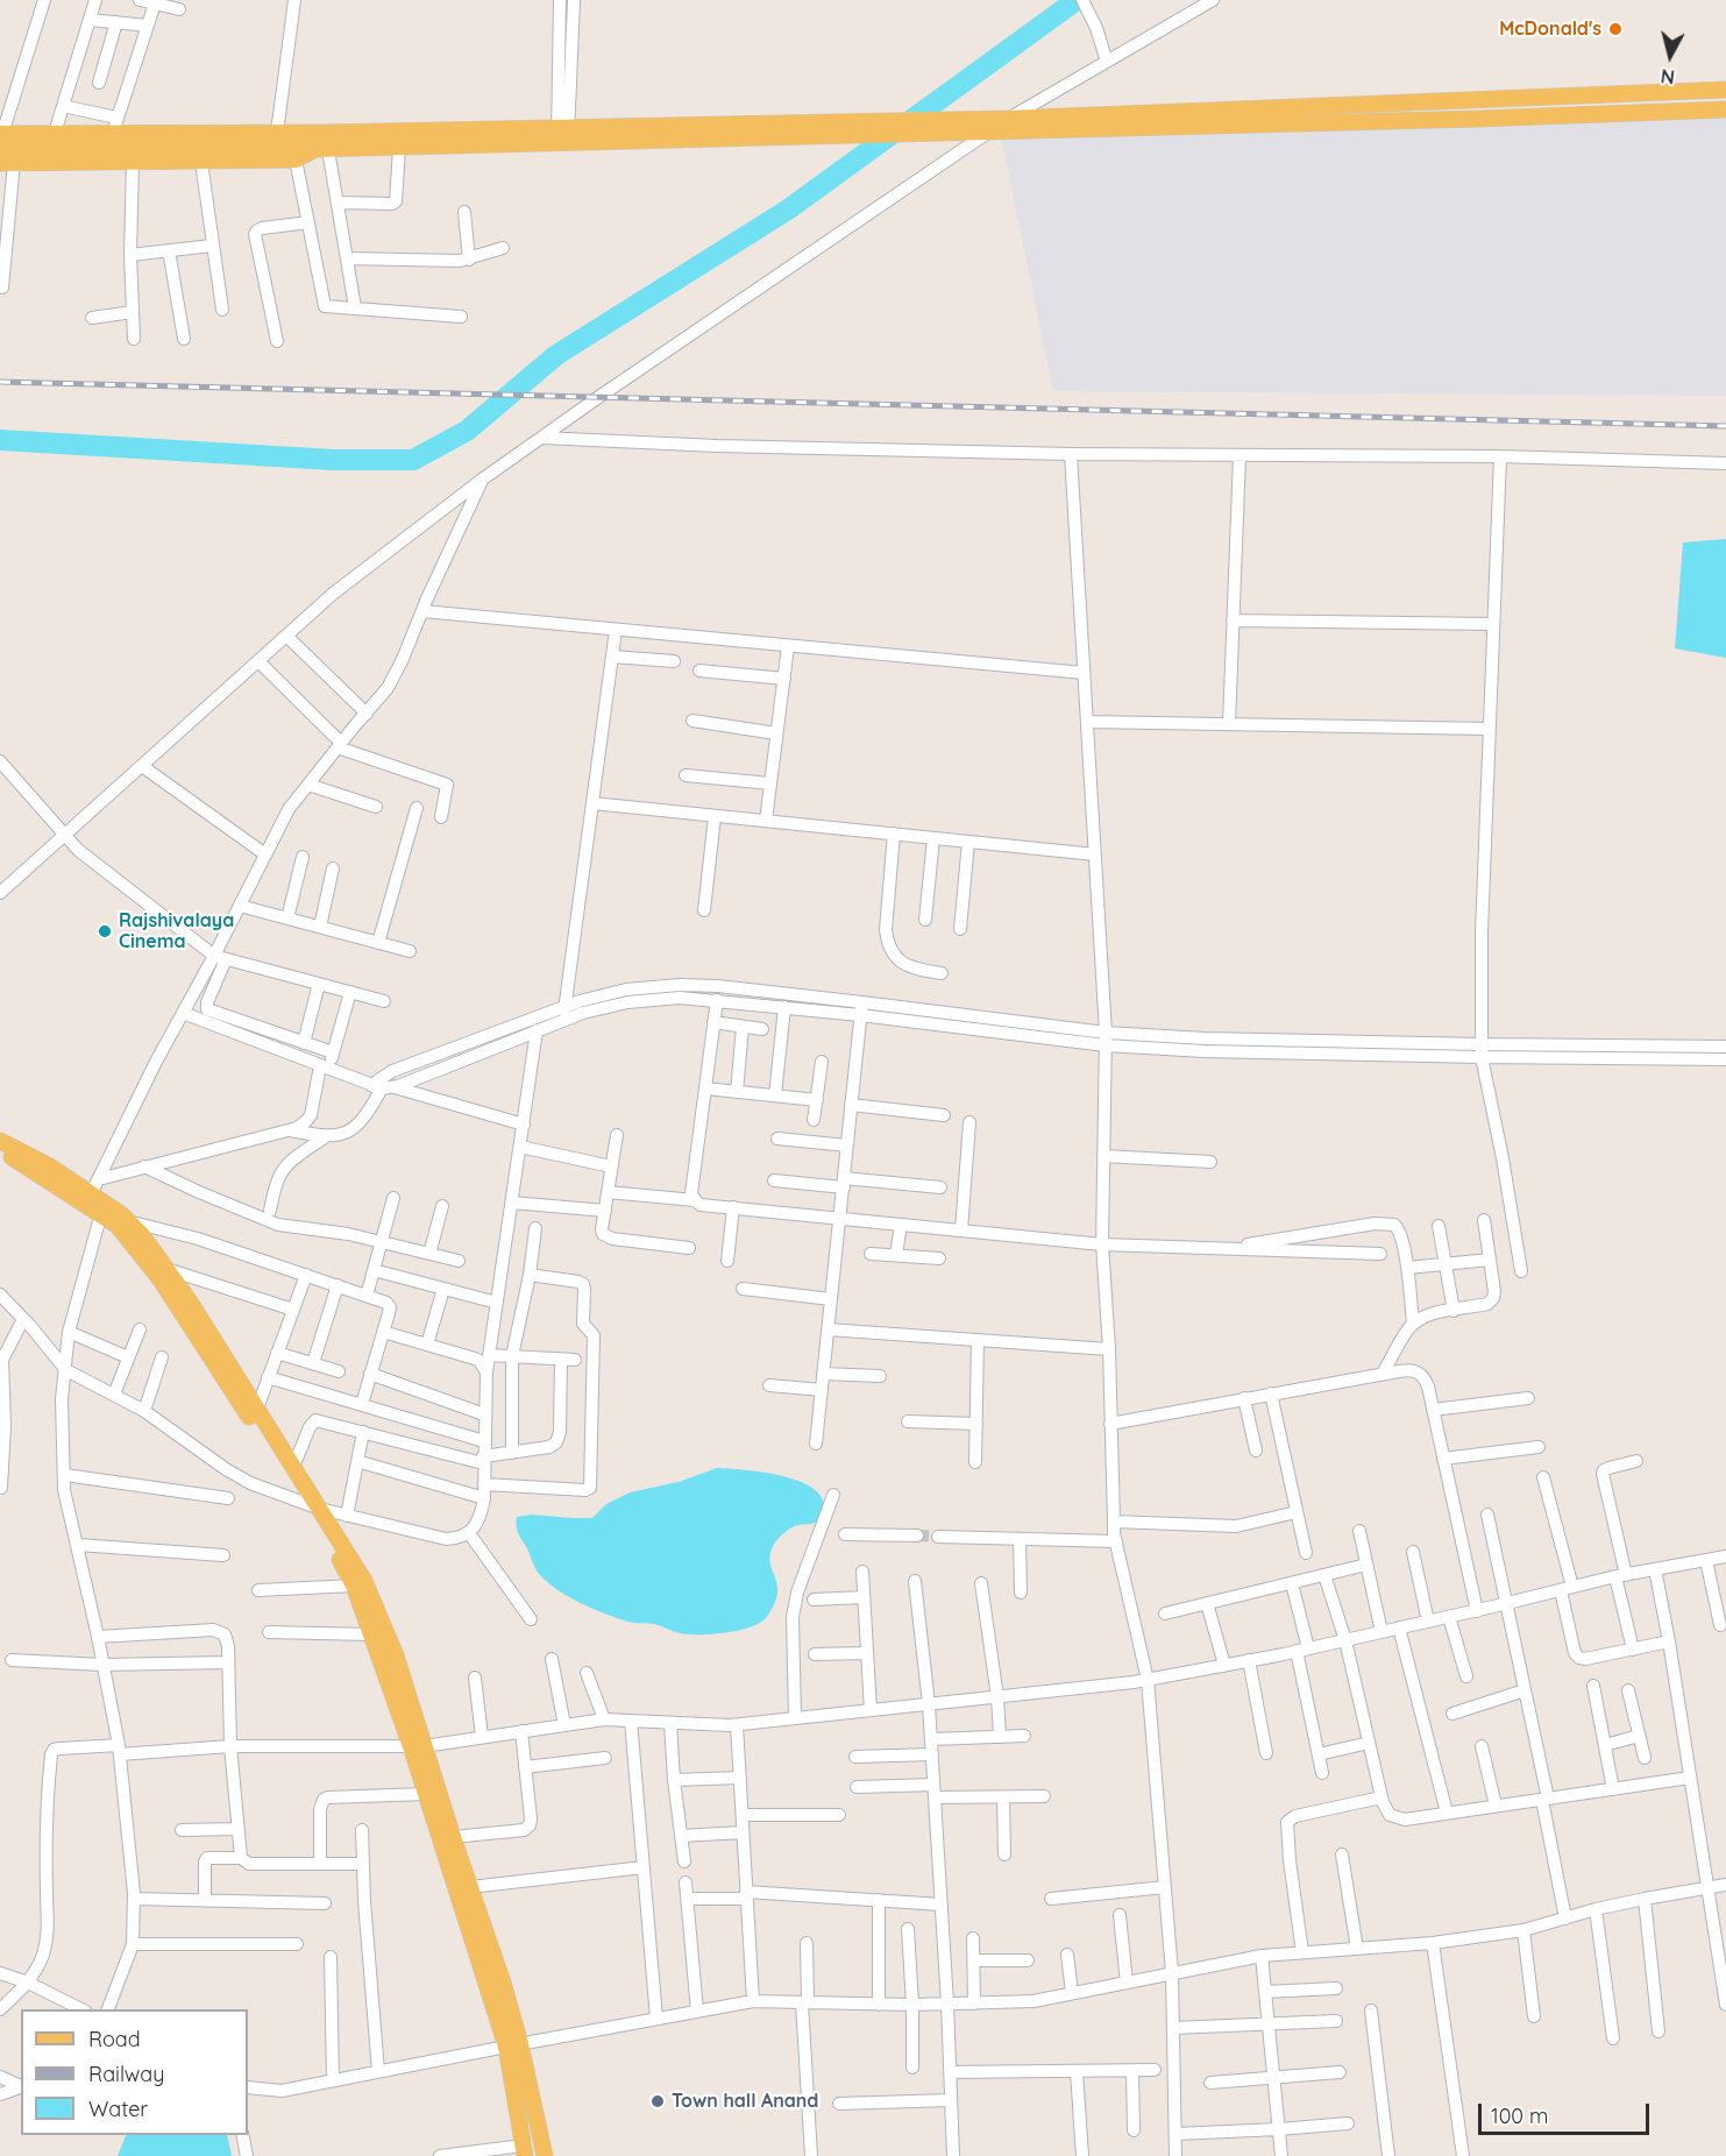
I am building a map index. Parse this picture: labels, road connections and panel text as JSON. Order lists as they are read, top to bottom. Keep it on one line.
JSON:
{"places":["McDonald's","Rajshivalaya Cinema","Town hall Anand"],"legend":["Road","Railway","Water"],"scale_bar":"100 m","north":"bottom"}
